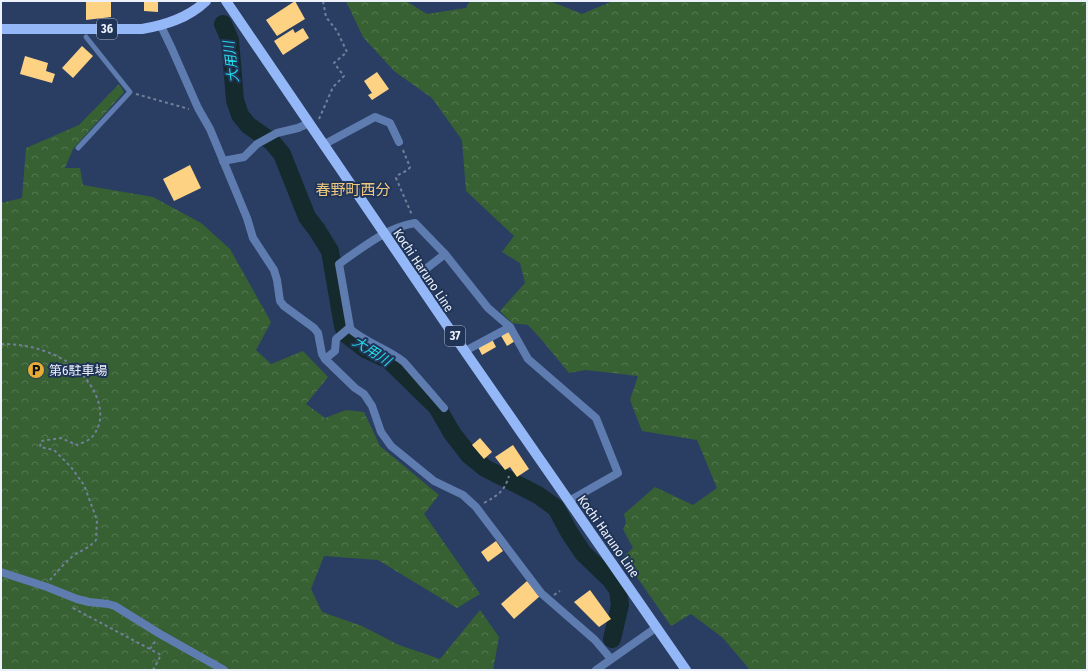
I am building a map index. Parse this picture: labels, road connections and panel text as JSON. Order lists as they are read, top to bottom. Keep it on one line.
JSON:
{"streets":{"main road":["36","Kochi Haruno Line","37"]},"districts":["春野町西分"],"water":["大用川"],"places":{"parking":["第6駐車場"]}}
